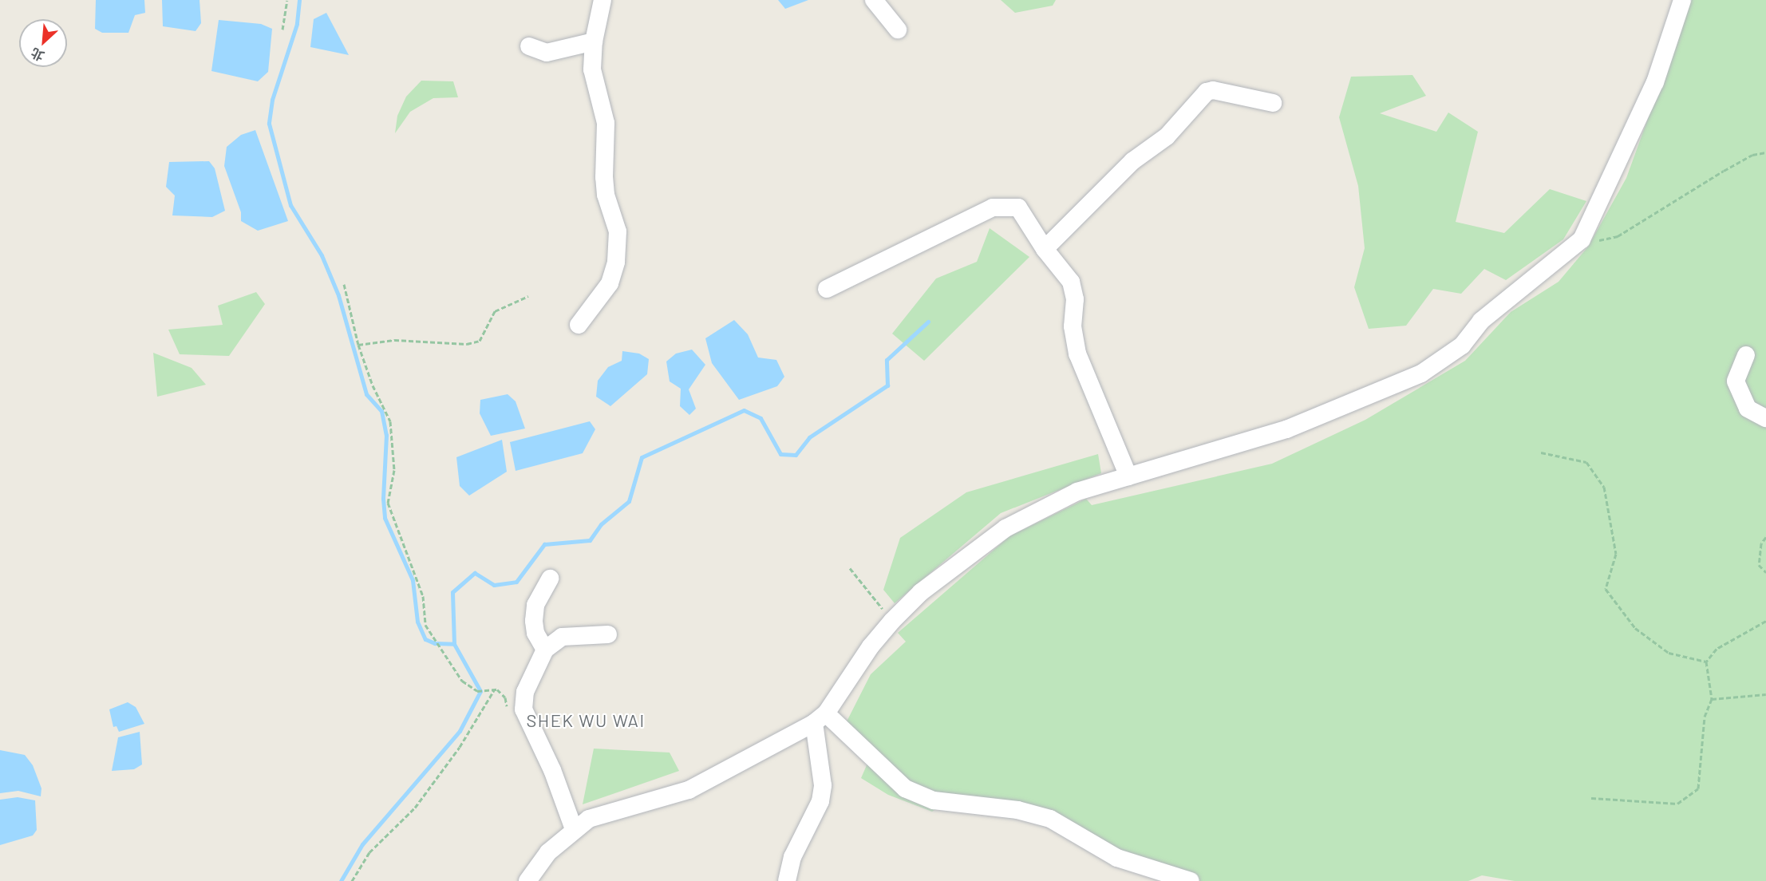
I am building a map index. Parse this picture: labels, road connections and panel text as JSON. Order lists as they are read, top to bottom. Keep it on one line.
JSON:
{"districts":["SHEK WU WAI"],"north":"bottom left"}
